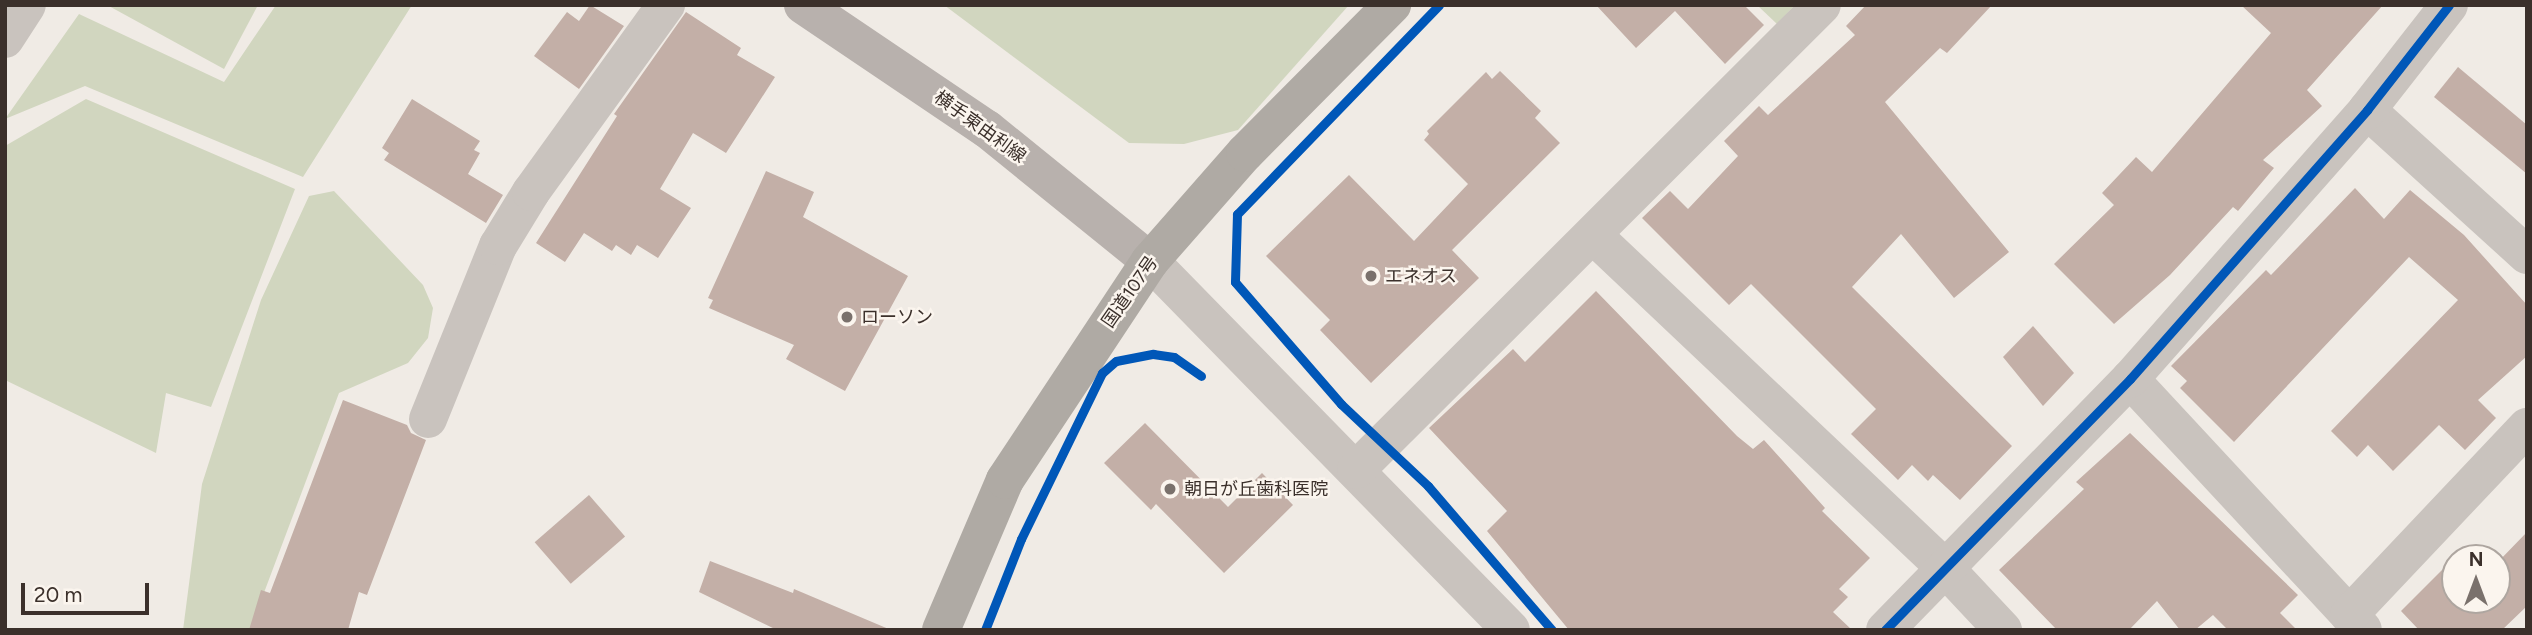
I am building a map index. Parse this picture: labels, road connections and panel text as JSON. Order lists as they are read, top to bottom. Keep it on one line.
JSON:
{"streets":{"highway":["国道107号"],"main road":["横手東由利線"]},"crossings":[["横手東由利線","国道107号"]],"places":["エネオス","ローソン","朝日が丘歯科医院"],"scale_bar":"20 m","north":"top"}
